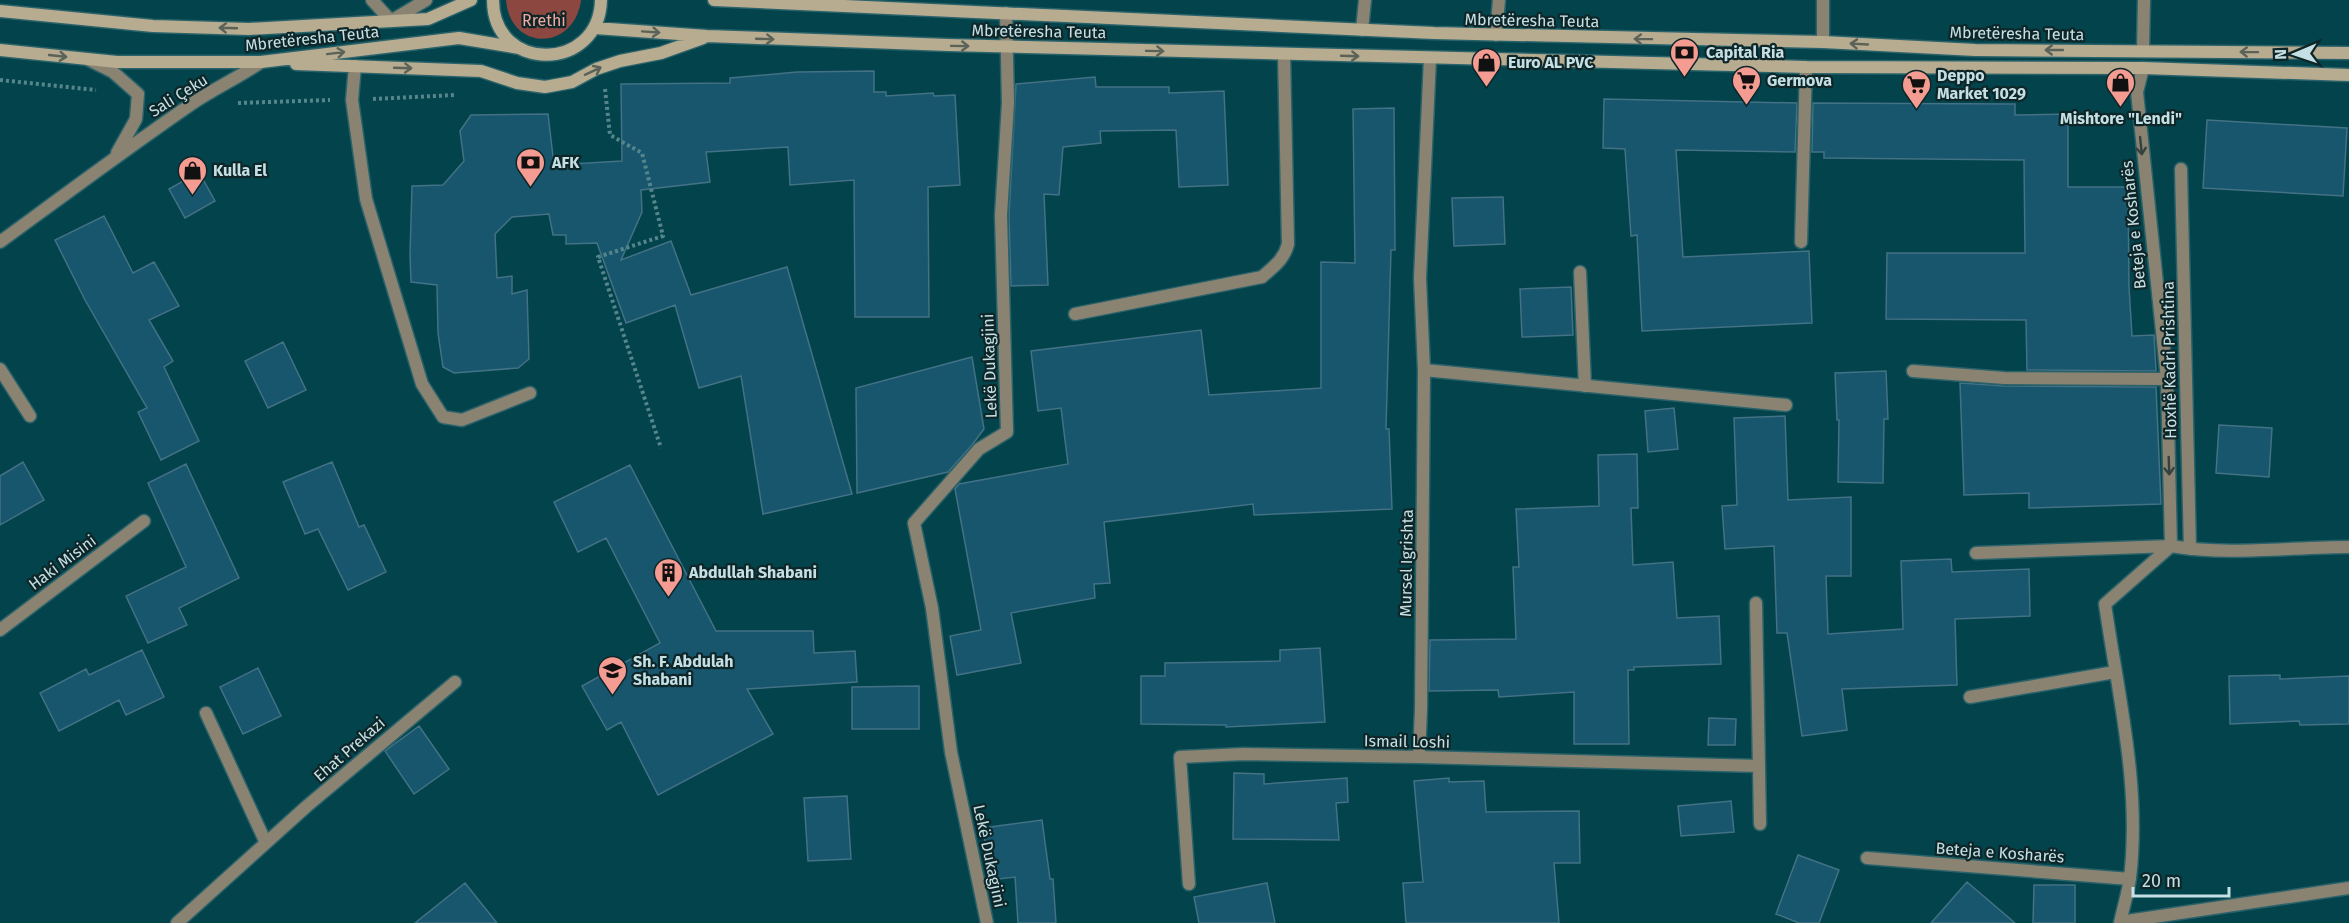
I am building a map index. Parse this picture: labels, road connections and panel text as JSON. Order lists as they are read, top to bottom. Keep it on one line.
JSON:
{"streets":{"main road":["Mbretëresha Teuta"],"street":["Sali Çeku","Beteja e Kosharës","Hoxhë Kadri Prishtina","Lekë Dukagjini","Haki Misini","Mursel Igrishta","Ismail Loshi","Ehat Prekazi"]},"crossings":[["Mbretëresha Teuta","Sali Çeku"],["Mbretëresha Teuta","Beteja e Kosharës"],["Mbretëresha Teuta","Lekë Dukagjini"],["Mbretëresha Teuta","Mursel Igrishta"],["Mursel Igrishta","Ismail Loshi"]],"one_way":["Beteja e Kosharës"],"parks":["Rrethi"],"places":{"bank":["Capital Ria","AFK"],"shop":["Euro AL PVC","Mishtore \"Lendi\"","Kulla El"],"supermarket":["Germova","Deppo Market 1029"],"building":["Abdullah Shabani"],"school or university":["Sh. F. Abdulah Shabani"]},"scale_bar":"20 m","north":"left"}
